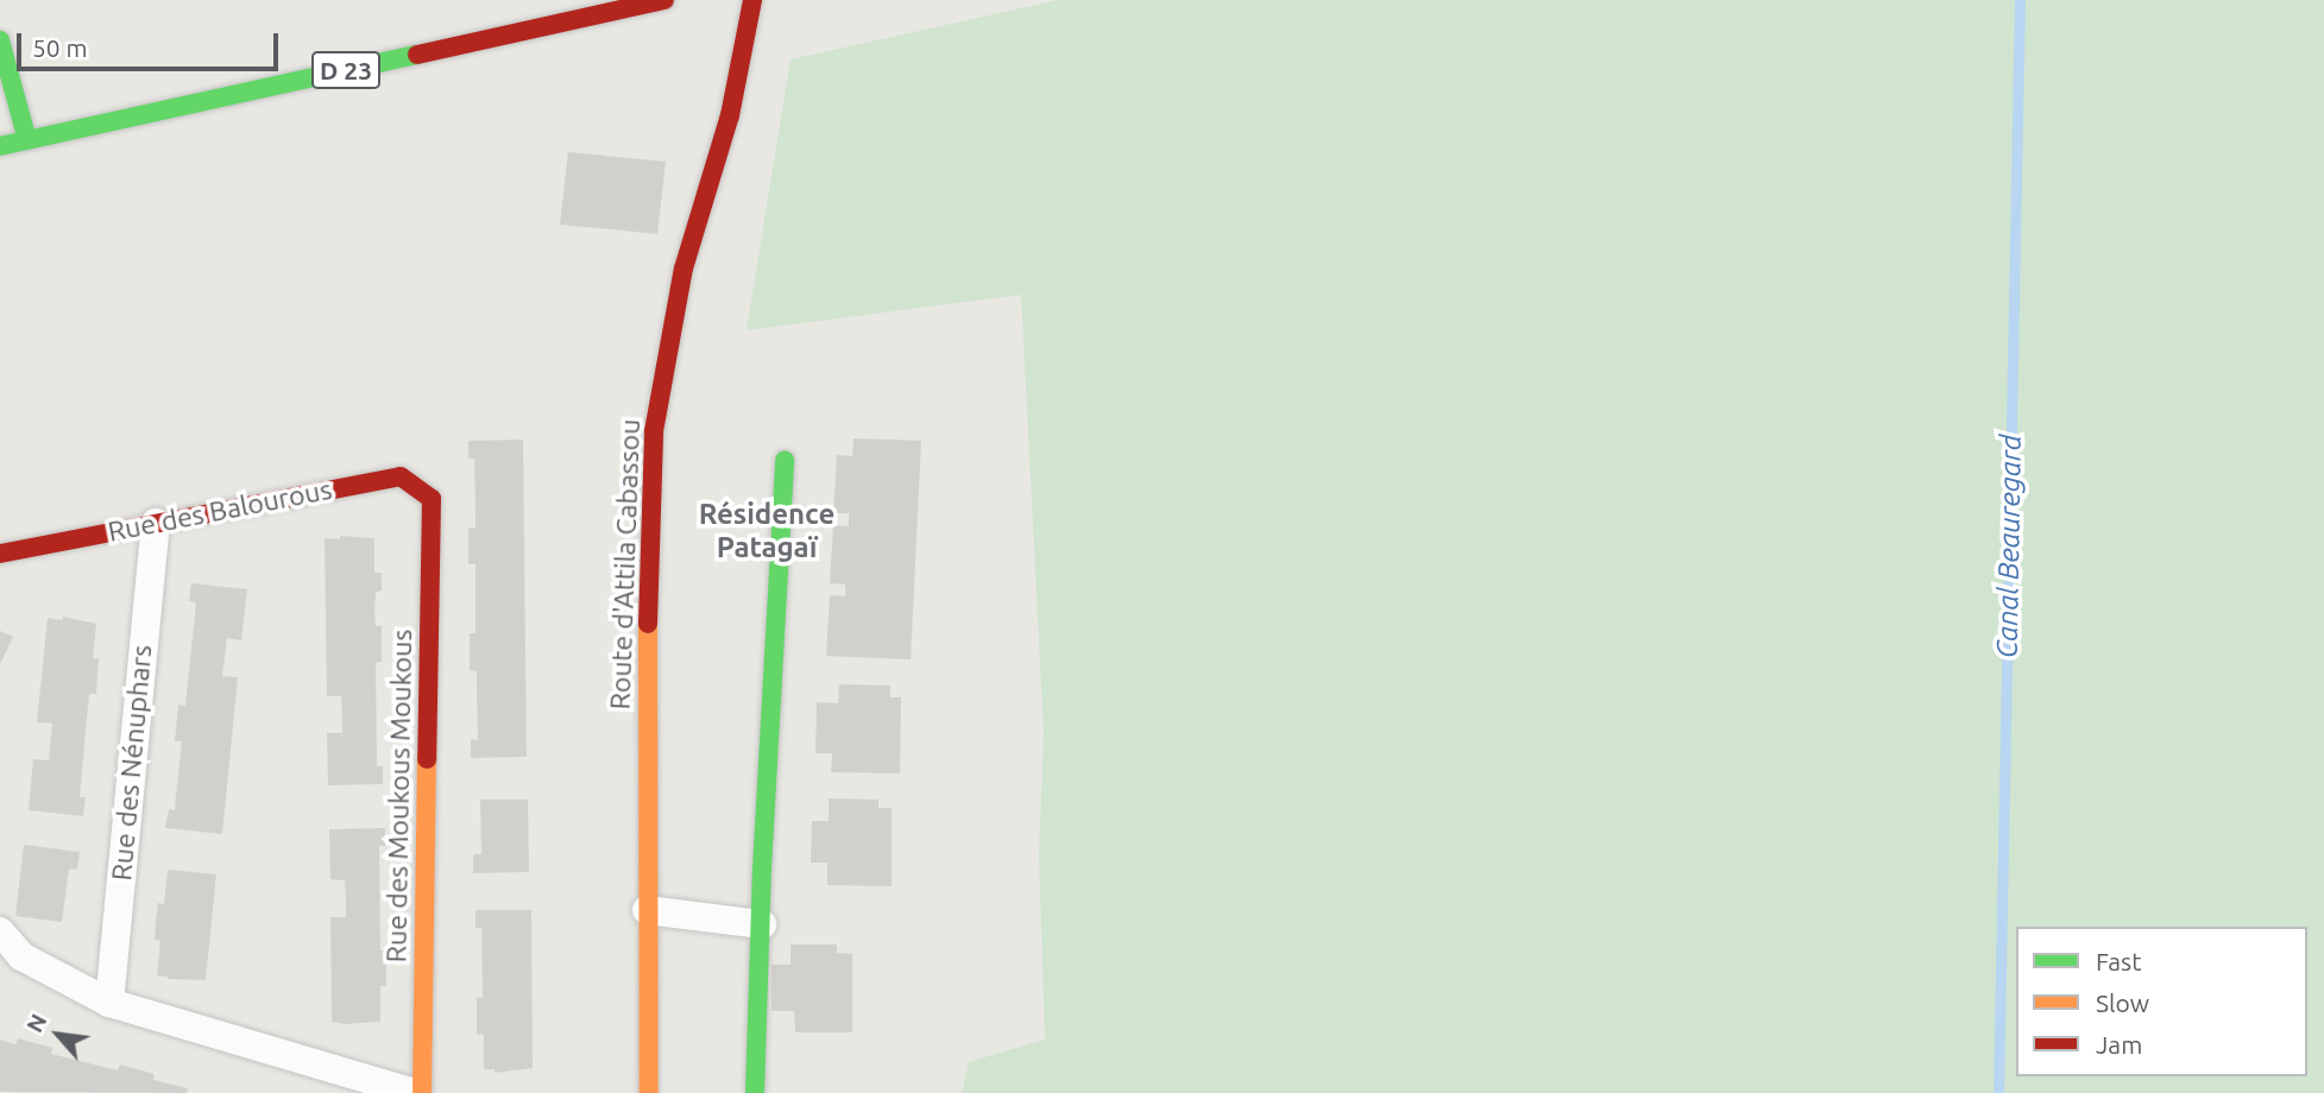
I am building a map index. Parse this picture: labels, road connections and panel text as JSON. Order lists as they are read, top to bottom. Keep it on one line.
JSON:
{"streets":{"street":["D 23","Rue des Balourous","Route d'Attila Cabassou","Rue des Nénuphars","Rue des Moukous Moukous"]},"crossings":[["Rue des Balourous","Rue des Nénuphars"],["Rue des Balourous","Rue des Moukous Moukous"]],"districts":["Résidence Patagaï"],"water":["Canal Beauregard"],"legend":["Fast","Slow","Jam"],"scale_bar":"50 m","north":"top left"}
